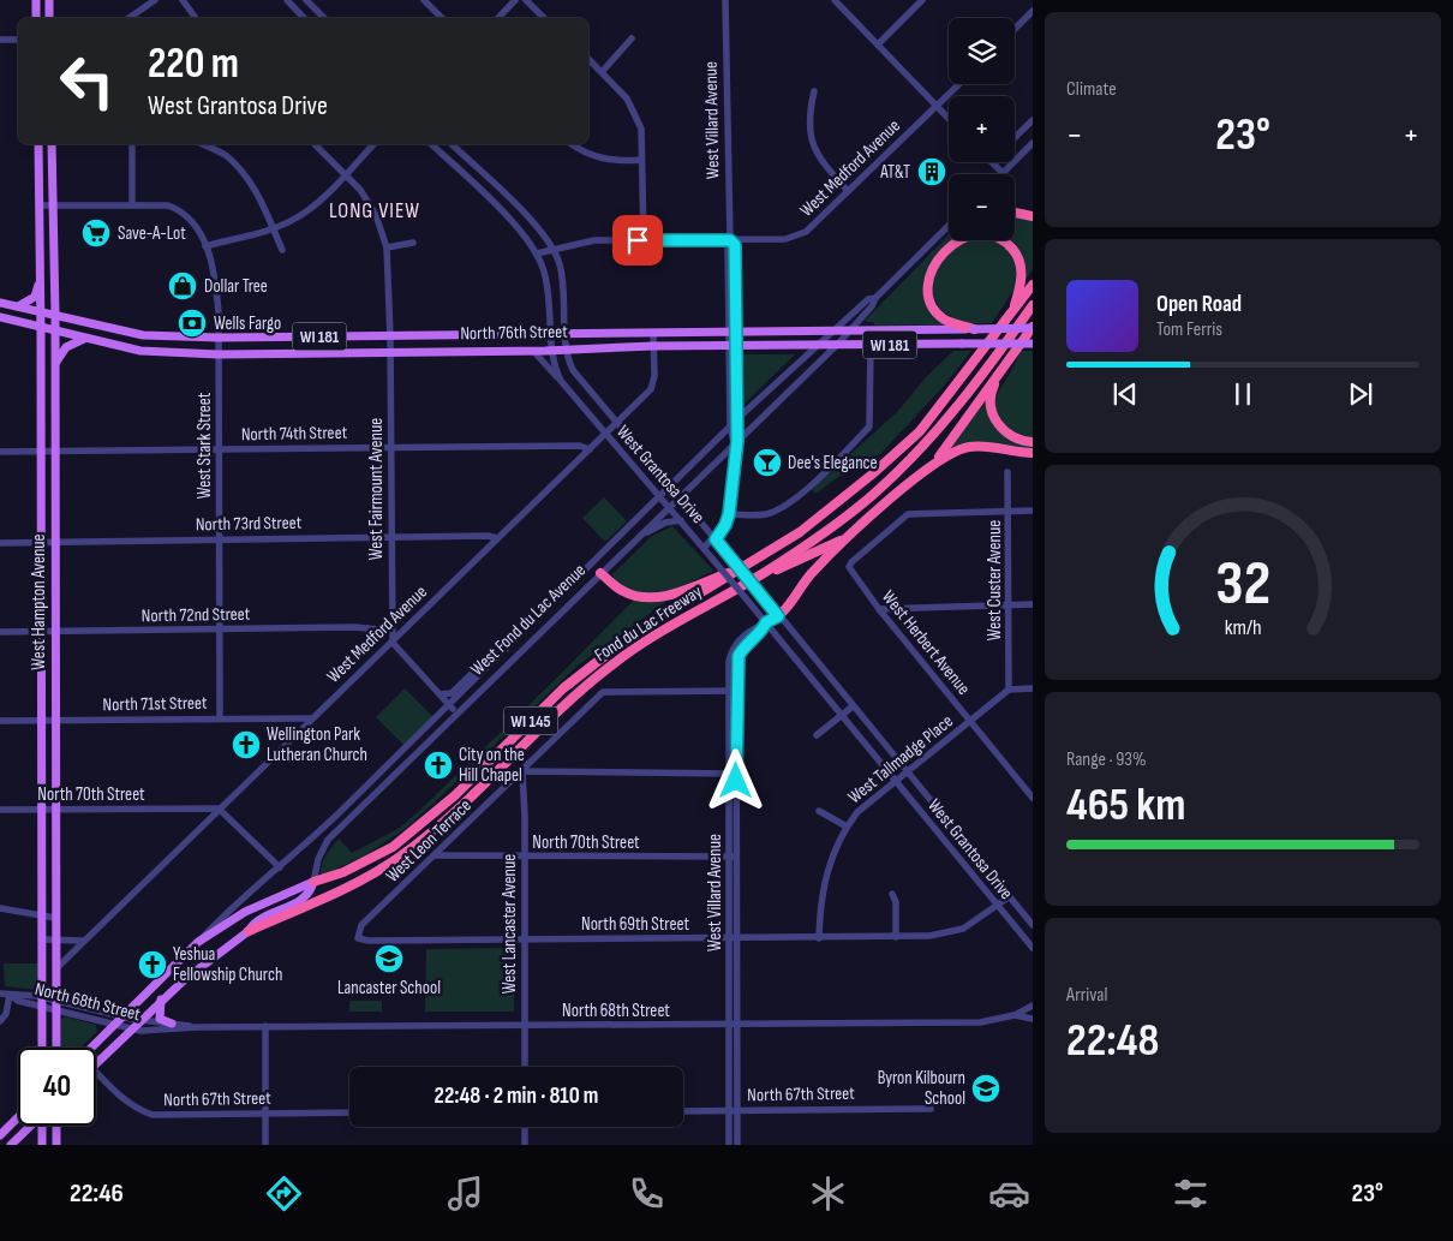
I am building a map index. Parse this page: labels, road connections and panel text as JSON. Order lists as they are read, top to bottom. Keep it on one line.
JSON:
{"streets":{"highway":["Fond du Lac Freeway","WI 145"],"main road":["North 76th Street","WI 181","West Hampton Avenue","West Fond du Lac Avenue"],"street":["West Villard Avenue","West Medford Avenue","North 74th Street","West Stark Street","West Grantosa Drive","West Fairmount Avenue","North 73rd Street","West Custer Avenue","North 72nd Street","West Herbert Avenue","North 71st Street","West Tallmadge Place","North 70th Street","West Leon Terrace","West Lancaster Avenue","North 69th Street","North 68th Street","North 67th Street"]},"crossings":[["West Villard Avenue","West Medford Avenue"],["West Villard Avenue","North 76th Street"],["West Villard Avenue","West Grantosa Drive"],["West Villard Avenue","West Fond du Lac Avenue"],["West Villard Avenue","North 70th Street"],["West Villard Avenue","West Leon Terrace"],["West Villard Avenue","North 69th Street"],["West Villard Avenue","North 68th Street"],["West Villard Avenue","North 67th Street"],["West Medford Avenue","North 76th Street"],["West Medford Avenue","North 74th Street"],["West Medford Avenue","West Grantosa Drive"],["West Medford Avenue","West Fairmount Avenue"],["West Medford Avenue","North 73rd Street"],["West Medford Avenue","West Hampton Avenue"],["West Medford Avenue","North 71st Street"],["West Medford Avenue","North 70th Street"],["North 76th Street","West Stark Street"],["North 76th Street","West Grantosa Drive"],["North 76th Street","West Fairmount Avenue"],["North 76th Street","West Hampton Avenue"],["North 76th Street","West Fond du Lac Avenue"],["North 74th Street","West Stark Street"],["North 74th Street","West Fairmount Avenue"],["North 74th Street","West Hampton Avenue"],["West Stark Street","North 73rd Street"],["West Stark Street","West Hampton Avenue"],["West Stark Street","North 72nd Street"],["West Stark Street","North 71st Street"],["West Grantosa Drive","West Fond du Lac Avenue"],["West Grantosa Drive","West Tallmadge Place"],["West Grantosa Drive","North 69th Street"],["West Fairmount Avenue","North 73rd Street"],["West Fairmount Avenue","North 72nd Street"],["North 73rd Street","West Hampton Avenue"],["West Custer Avenue","West Herbert Avenue"],["West Custer Avenue","West Tallmadge Place"],["West Hampton Avenue","North 72nd Street"],["West Hampton Avenue","North 71st Street"],["West Hampton Avenue","North 70th Street"],["West Hampton Avenue","North 68th Street"],["West Fond du Lac Avenue","Fond du Lac Freeway"],["West Fond du Lac Avenue","North 68th Street"],["Fond du Lac Freeway","WI 145"],["West Herbert Avenue","West Tallmadge Place"],["WI 145","North 68th Street"],["West Tallmadge Place","North 69th Street"],["North 70th Street","West Leon Terrace"],["North 70th Street","West Lancaster Avenue"],["West Leon Terrace","West Lancaster Avenue"],["West Leon Terrace","North 69th Street"],["West Lancaster Avenue","North 69th Street"],["West Lancaster Avenue","North 68th Street"]],"districts":["LONG VIEW"],"places":{"building":["AT&T"],"supermarket":["Save-A-Lot"],"shop":["Dollar Tree"],"bank":["Wells Fargo"],"bar":["Dee's Elegance"],"church":["Wellington Park Lutheran Church","City on the Hill Chapel","Yeshua Fellowship Church"],"school or university":["Lancaster School","Byron Kilbourn School"]},"page":{"tile":["Climate",["Range · 93%","465 km"],["Arrival","22:48"]],"map_buttons":["+","−"],"turn":["220 m","West Grantosa Drive"],"heat":["−","23°","+"],"song":["Open Road","Tom Ferris"],"limit":"40","trip":"22:48 · 2 min · 810 m","tabs":["22:46","23°"],"gauge":["32","km/h"]}}
